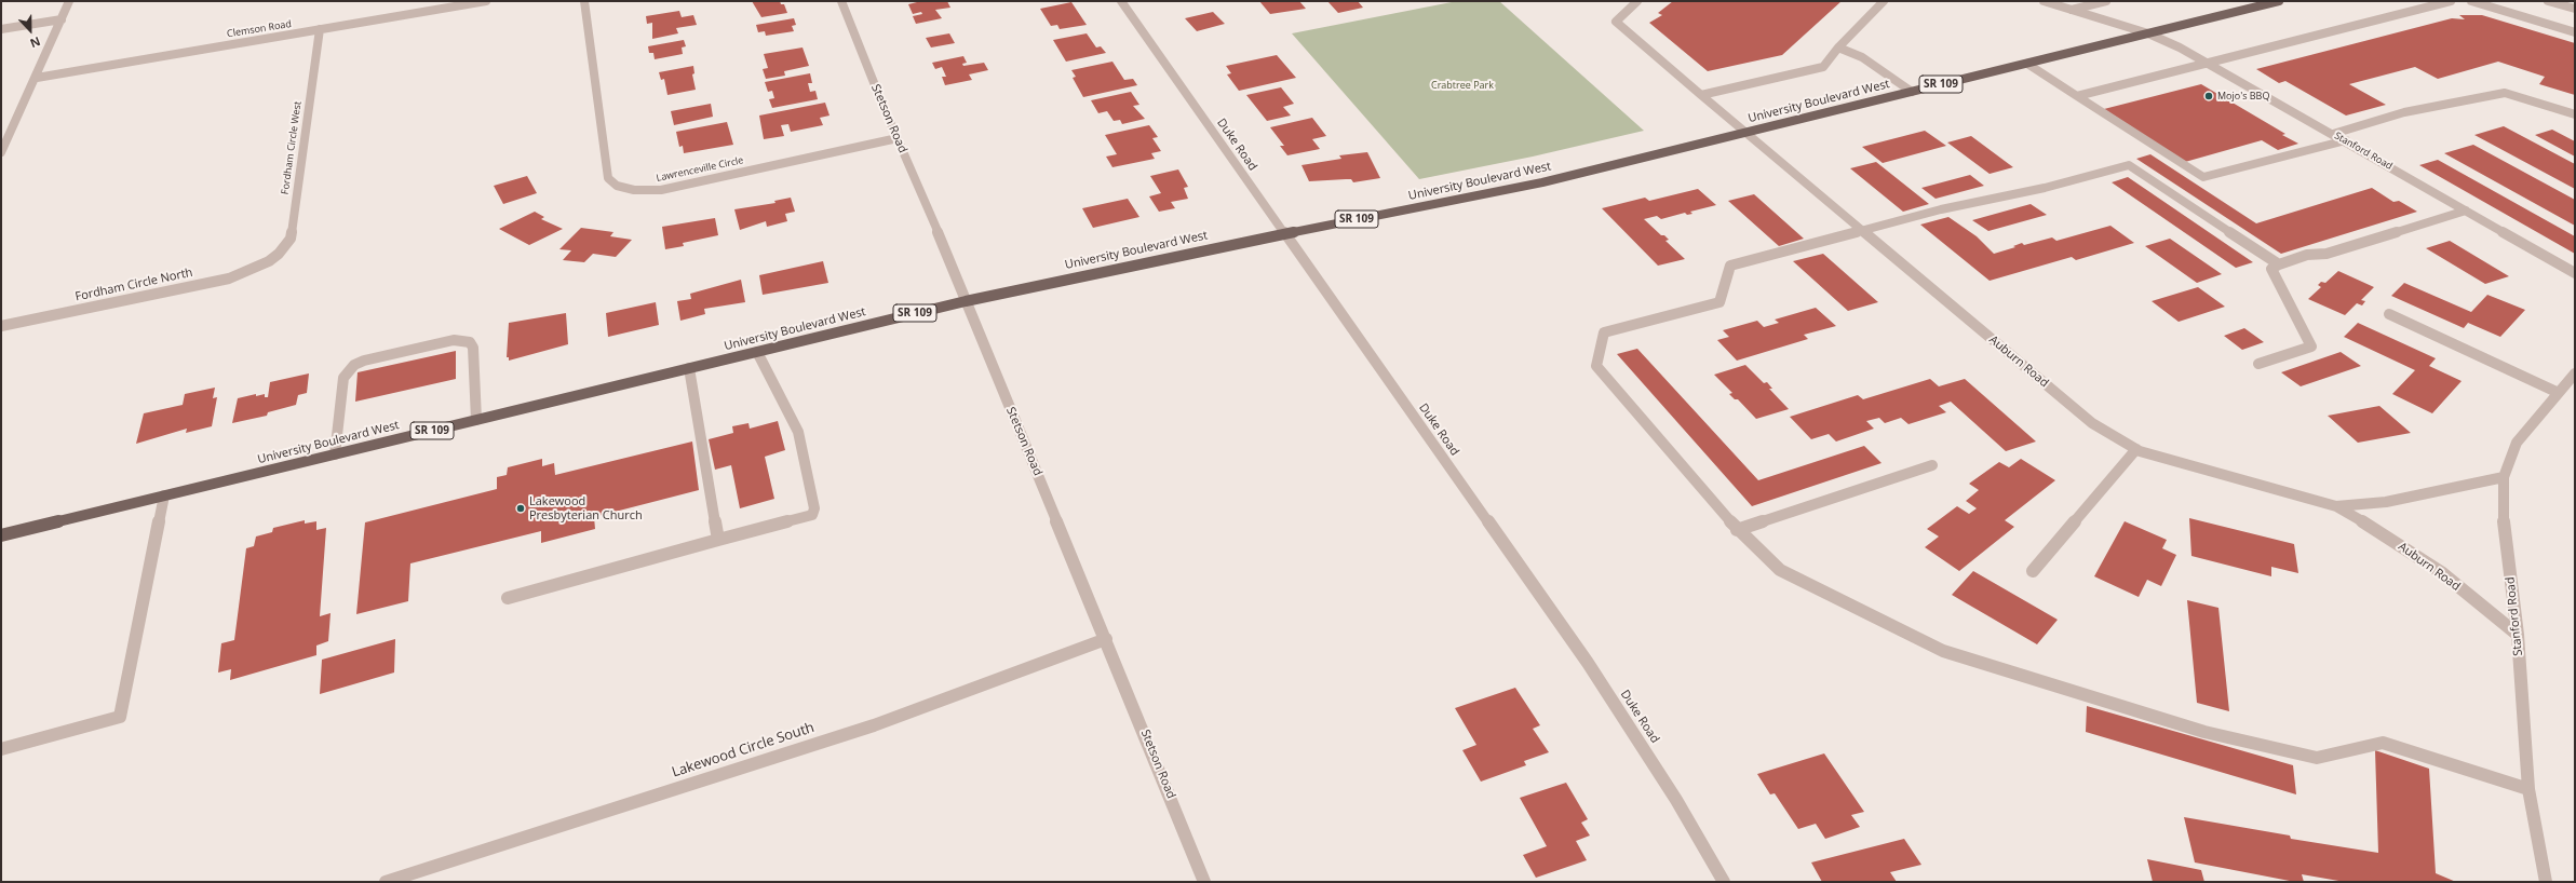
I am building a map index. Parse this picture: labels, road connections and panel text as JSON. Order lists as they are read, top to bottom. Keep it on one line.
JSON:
{"streets":{"main road":["SR 109","University Boulevard West"],"street":["Clemson Road","Stetson Road","Duke Road","Fordham Circle West","Stanford Road","Lawrenceville Circle","Fordham Circle North","Auburn Road","Lakewood Circle South"]},"crossings":[["Clemson Road","Fordham Circle West"],["University Boulevard West","Stetson Road"],["University Boulevard West","Duke Road"],["University Boulevard West","Stanford Road"],["University Boulevard West","Auburn Road"],["Stetson Road","Lawrenceville Circle"],["Stetson Road","Lakewood Circle South"],["Fordham Circle West","Fordham Circle North"],["Stanford Road","Auburn Road"]],"parks":["Crabtree Park"],"places":["Mojo's BBQ","Lakewood Presbyterian Church"],"north":"bottom"}
